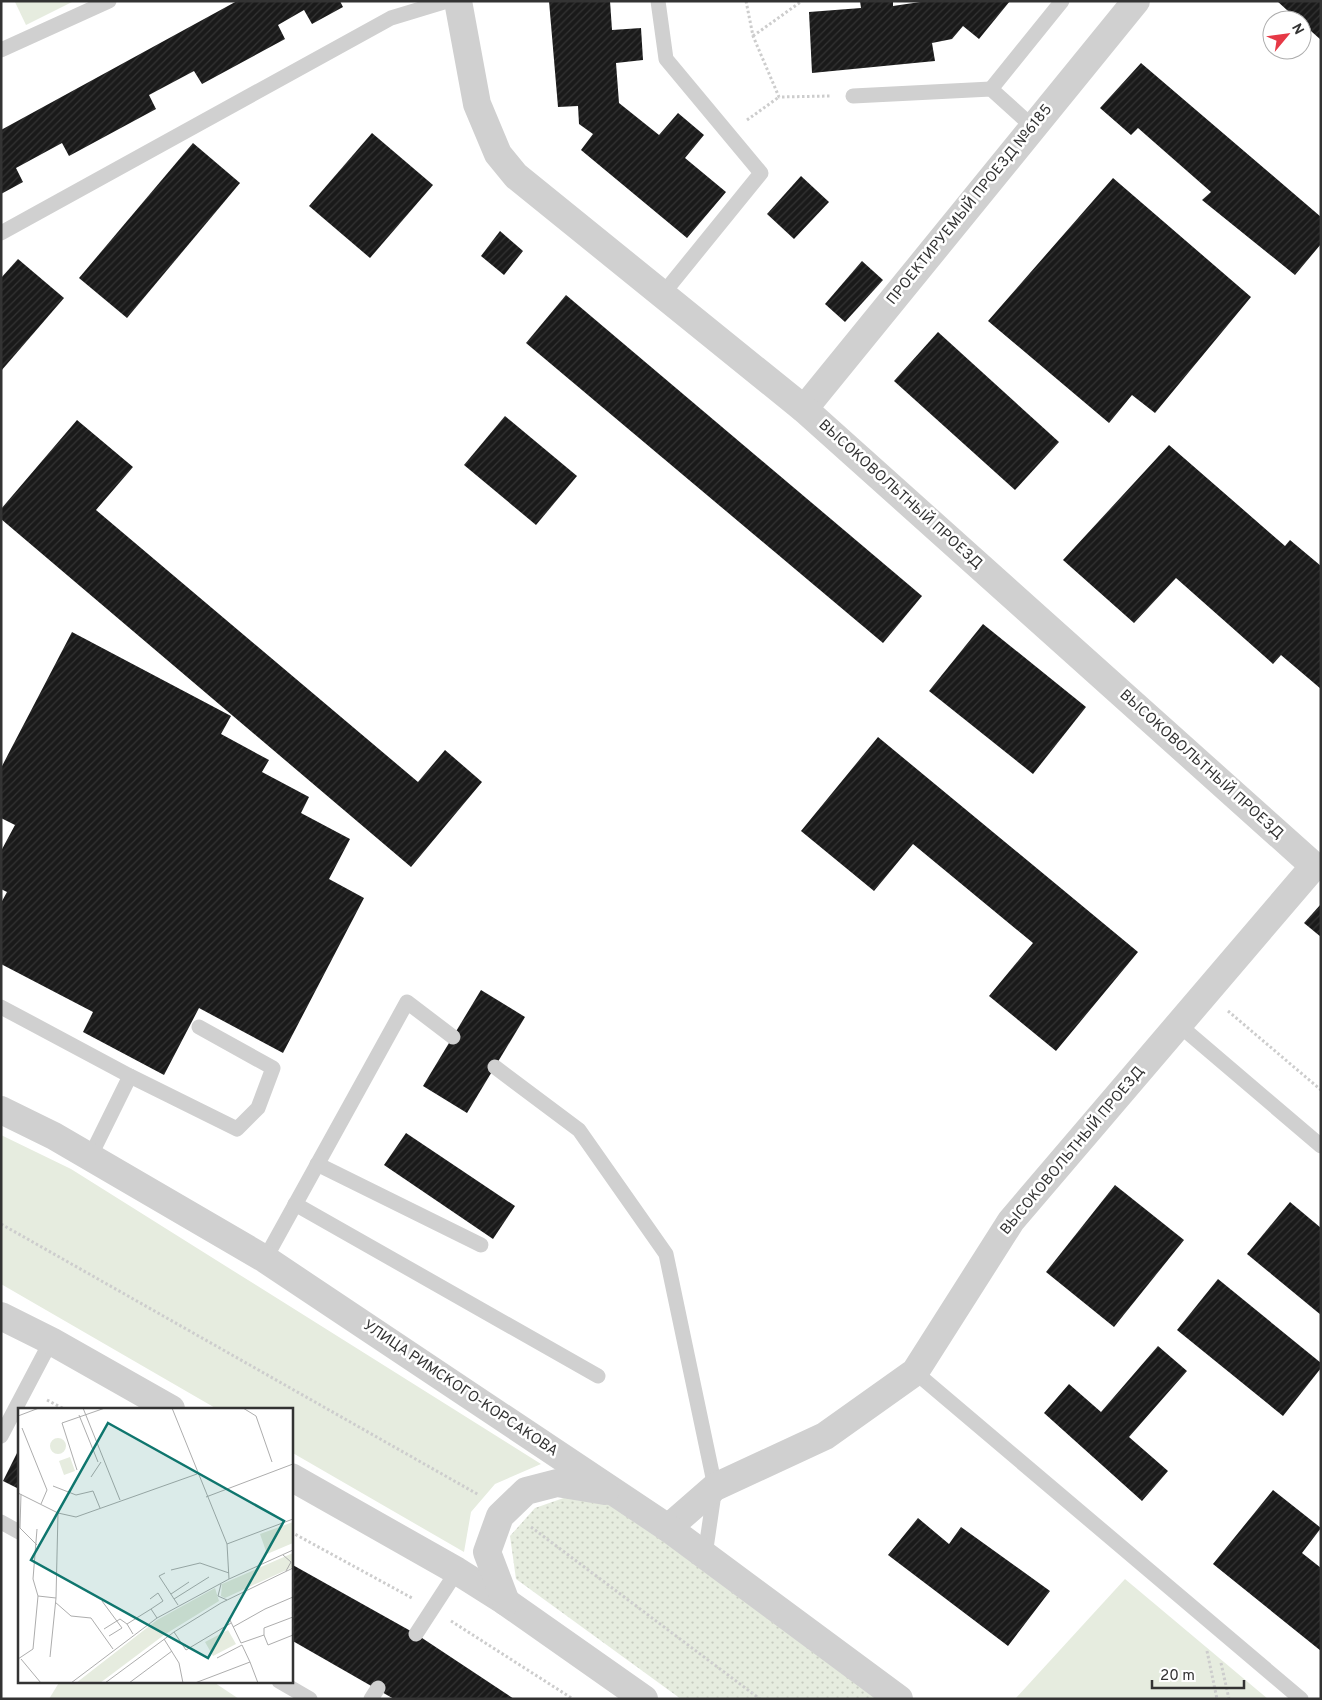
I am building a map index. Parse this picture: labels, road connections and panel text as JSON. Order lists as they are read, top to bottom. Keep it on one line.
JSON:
{"streets":{"street":["ПРОЕКТИРУЕМЫЙ ПРОЕЗД №6185","ВЫСОКОВОЛЬТНЫЙ ПРОЕЗД","УЛИЦА РИМСКОГО-КОРСАКОВА"]},"crossings":[["ПРОЕКТИРУЕМЫЙ ПРОЕЗД №6185","ВЫСОКОВОЛЬТНЫЙ ПРОЕЗД"],["ВЫСОКОВОЛЬТНЫЙ ПРОЕЗД","УЛИЦА РИМСКОГО-КОРСАКОВА"]],"scale_bar":"20 m","north":"top right"}
